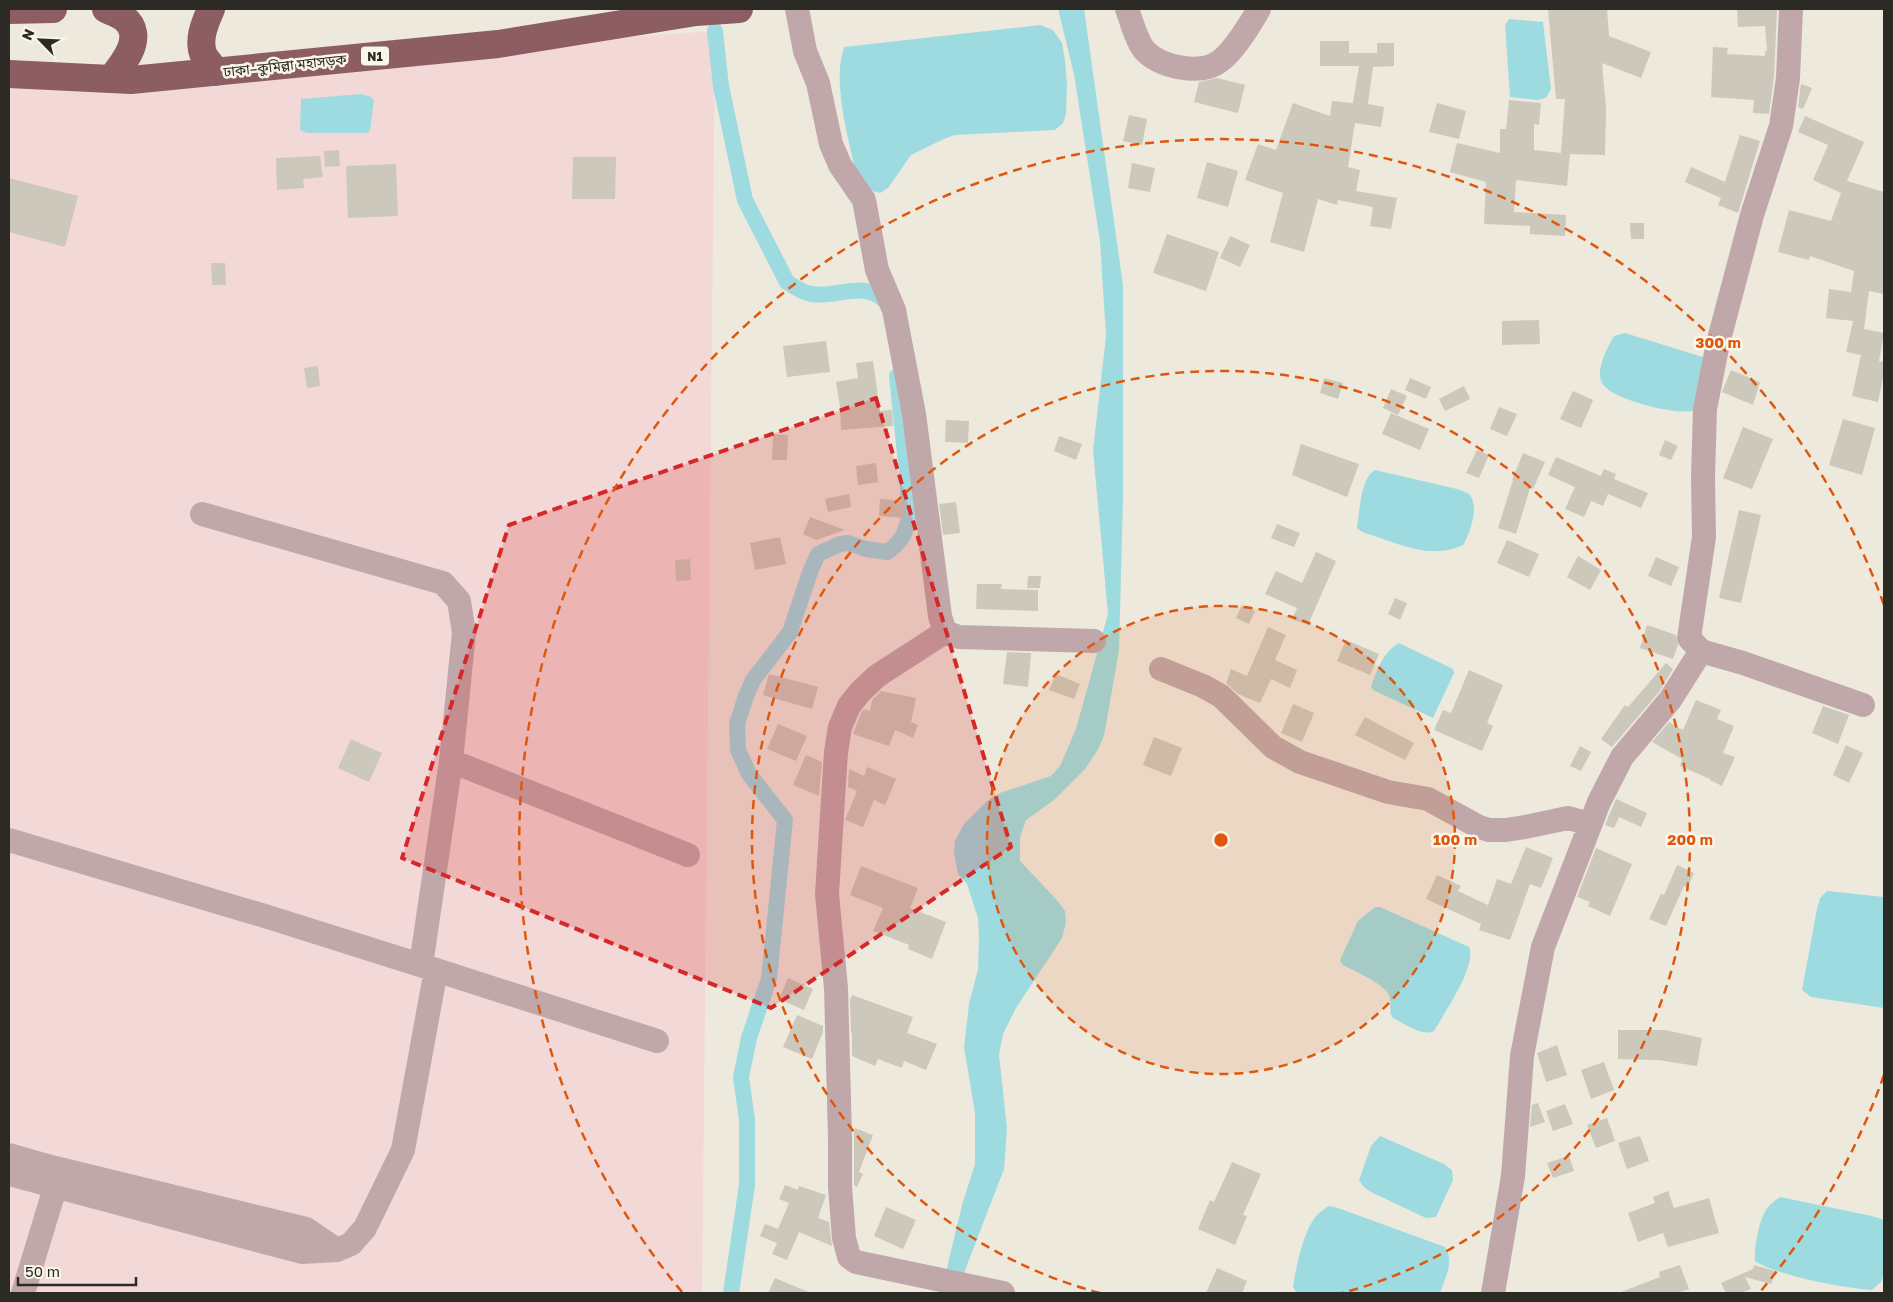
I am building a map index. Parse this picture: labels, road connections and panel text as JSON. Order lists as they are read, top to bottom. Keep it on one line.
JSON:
{"streets":{"highway":["N1","ঢাকা–কুমিল্লা মহাসড়ক"]},"scale_bar":"50 m","north":"top left","rings":["300 m","100 m","200 m"]}
